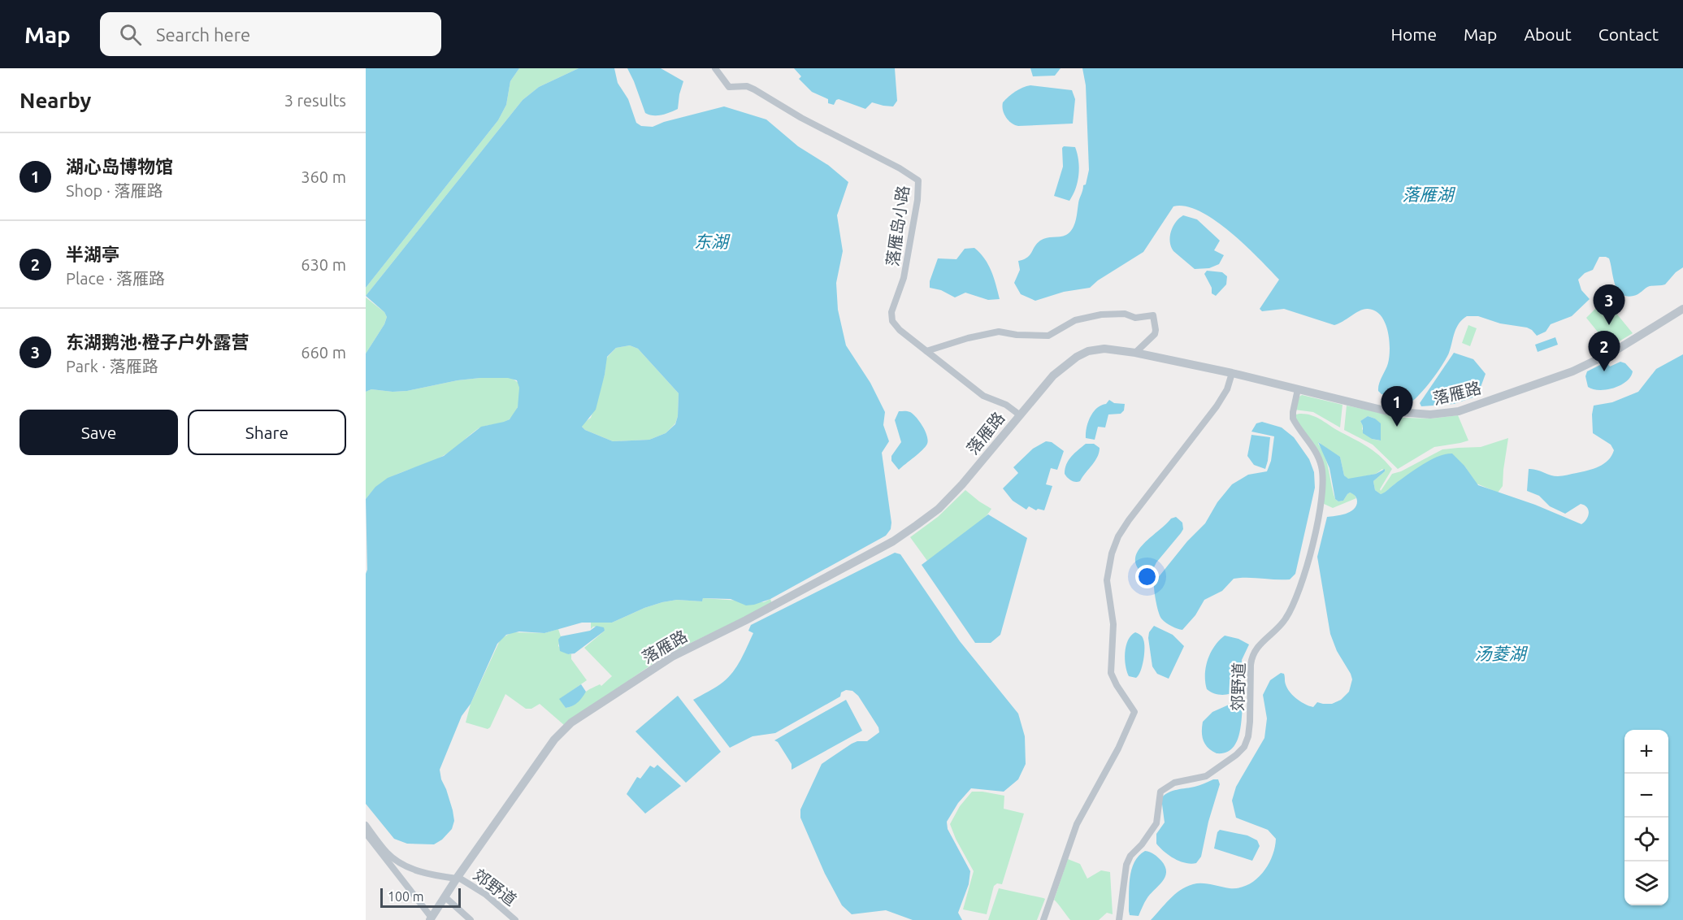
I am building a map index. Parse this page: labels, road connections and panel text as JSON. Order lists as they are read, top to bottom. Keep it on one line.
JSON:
{"streets":{"street":["落雁岛小路","落雁路","郊野道"]},"crossings":[["落雁岛小路","落雁路"],["落雁路","郊野道"]],"water":["落雁湖","东湖","汤菱湖"],"scale_bar":"100 m","page":{"header":"Map","search":"Search here","nav":["Home","Map","About","Contact"],"heading":["Nearby","3 results"],"list":[{"mark":"1","name":"湖心岛博物馆","note":"Shop · 落雁路","value":"360 m"},{"mark":"2","name":"半湖亭","note":"Place · 落雁路","value":"630 m"},{"mark":"3","name":"东湖鹅池·橙子户外露营","note":"Park · 落雁路","value":"660 m"}],"pins":["3","2","1"],"buttons":["Save","Share"],"map_buttons":["+","−"],"scale":"100 m"}}
